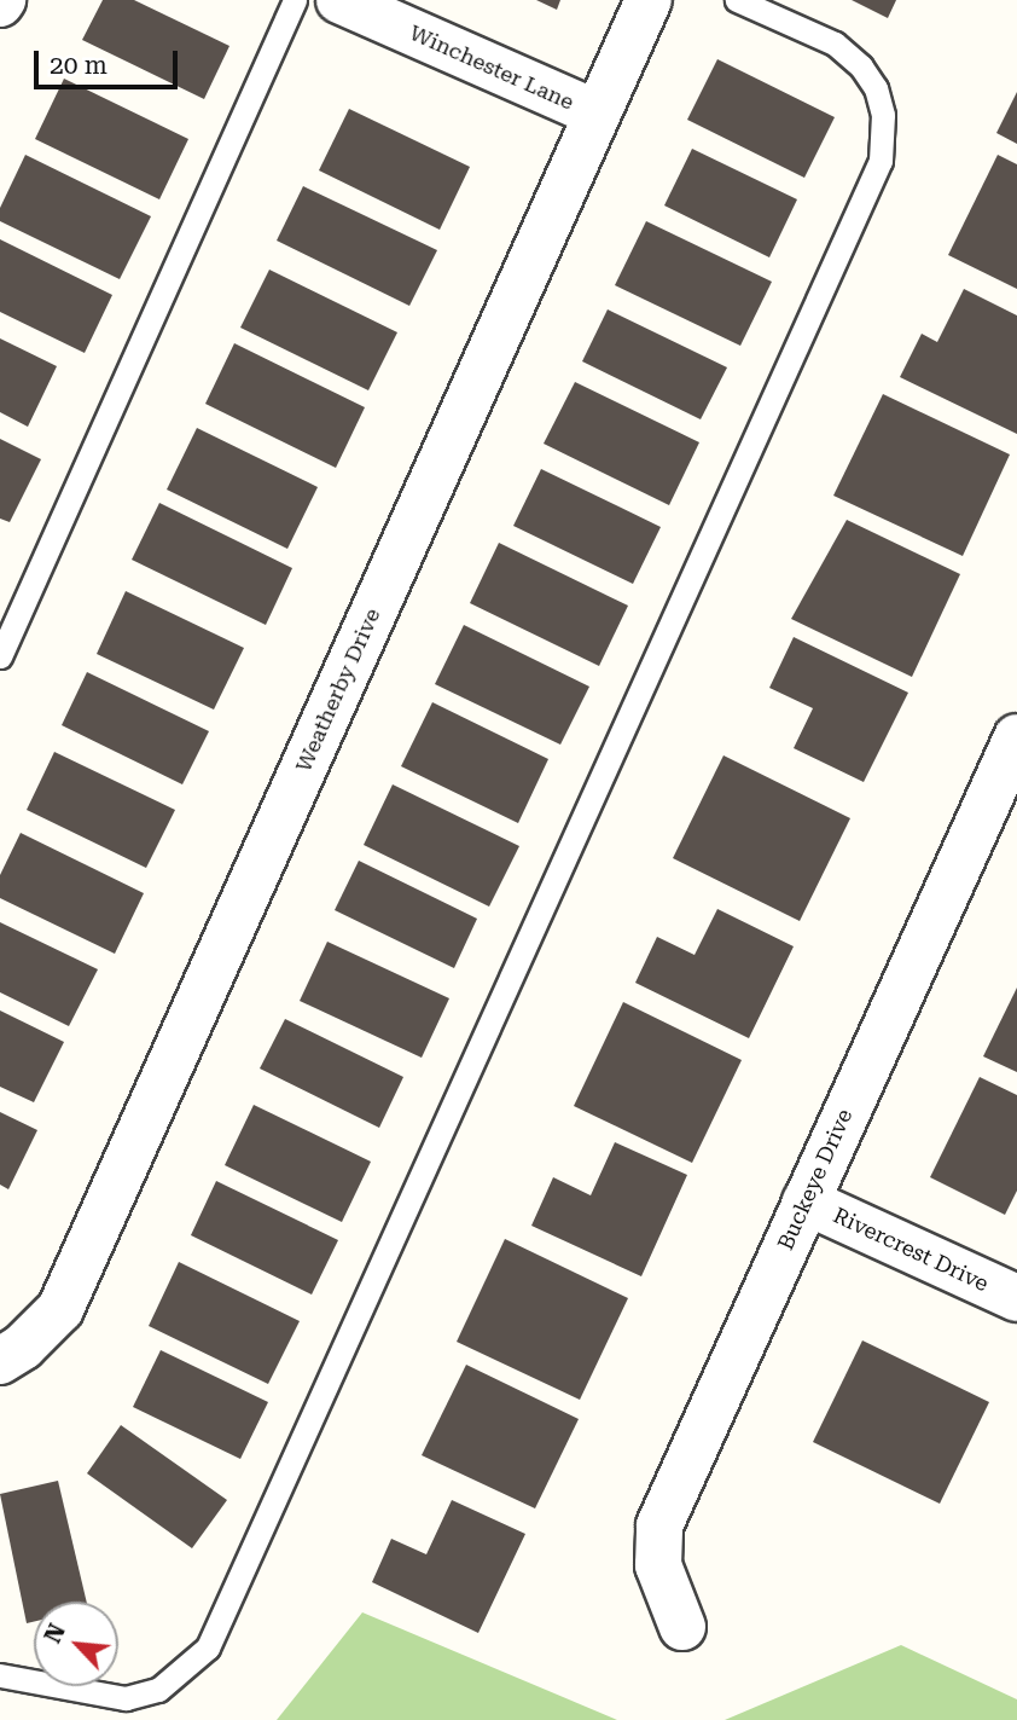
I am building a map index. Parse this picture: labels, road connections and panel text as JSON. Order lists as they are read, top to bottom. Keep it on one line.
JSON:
{"streets":{"street":["Winchester Lane","Weatherby Drive","Buckeye Drive","Rivercrest Drive"]},"crossings":[["Winchester Lane","Weatherby Drive"],["Buckeye Drive","Rivercrest Drive"]],"scale_bar":"20 m","north":"top left"}
